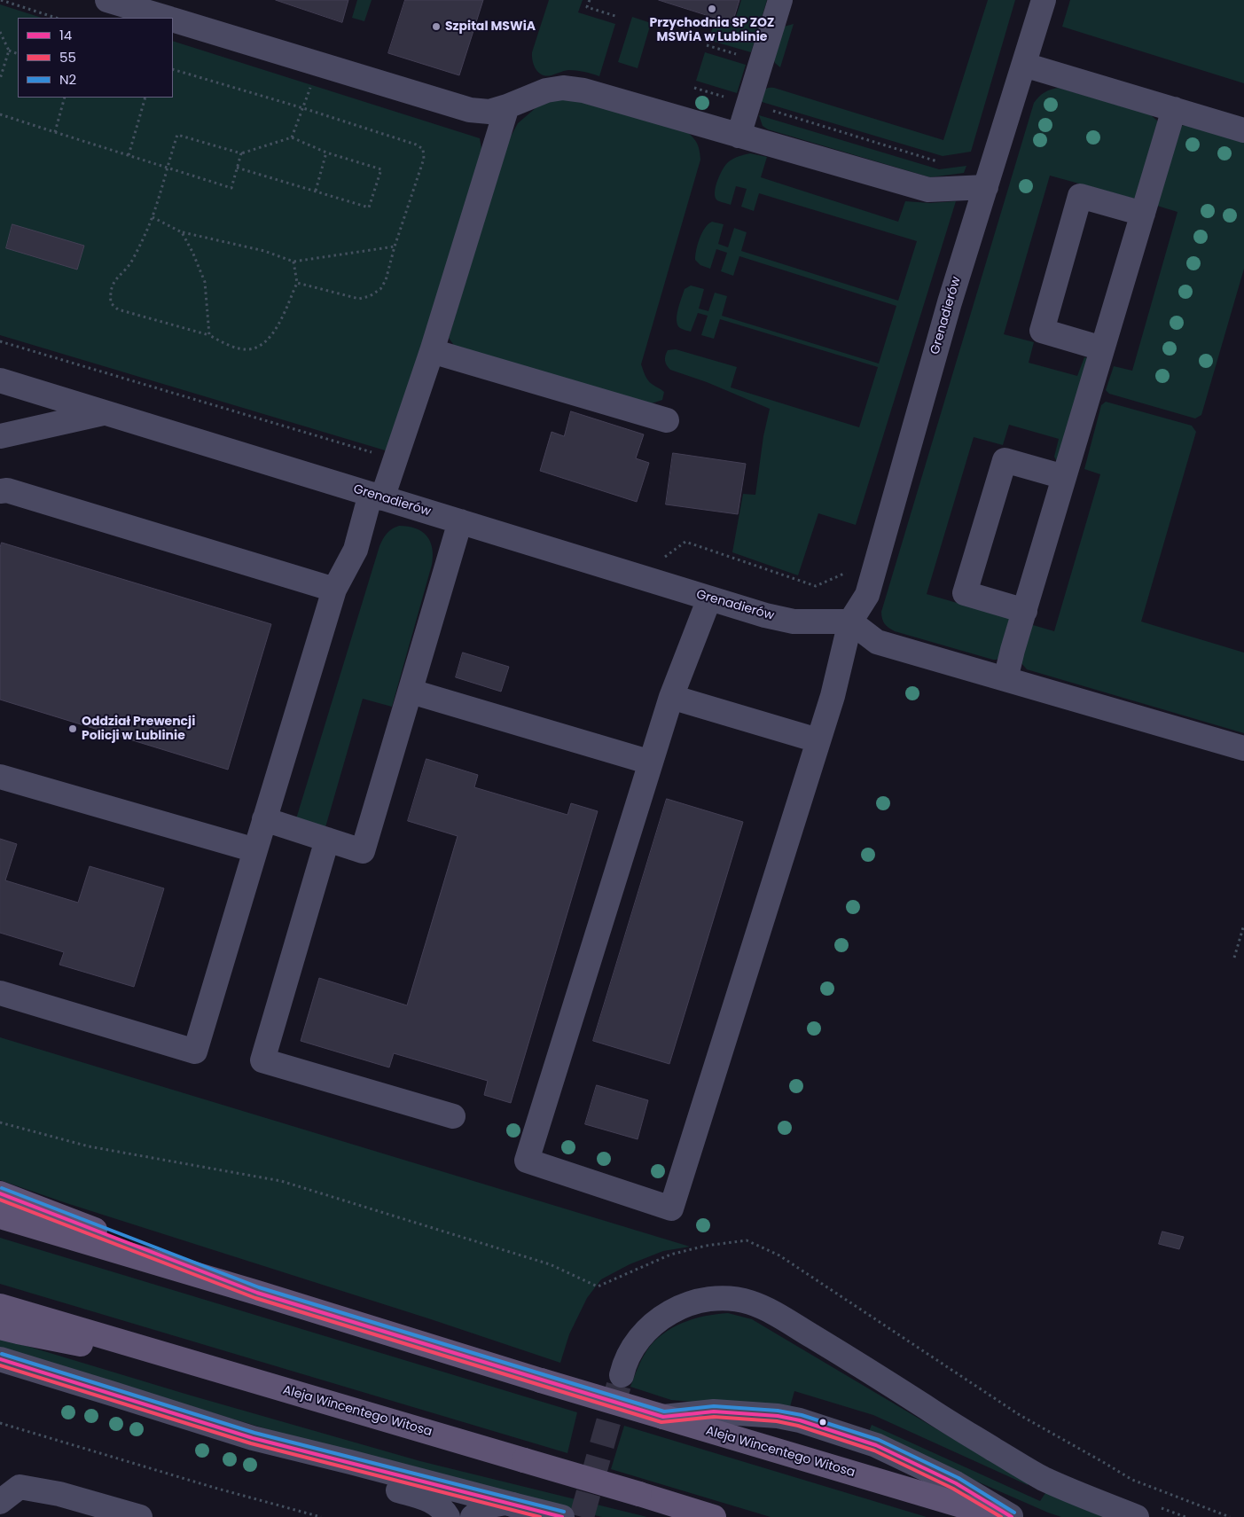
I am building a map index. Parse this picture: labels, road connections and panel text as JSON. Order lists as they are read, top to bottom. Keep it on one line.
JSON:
{"streets":{"main road":["Aleja Wincentego Witosa"],"street":["Grenadierów"]},"places":["Przychodnia SP ZOZ MSWiA w Lublinie","Szpital MSWiA","Oddział Prewencji Policji w Lublinie"],"lines":["transit line N2","transit line 14","transit line 55"],"legend":["14","55","N2"]}
